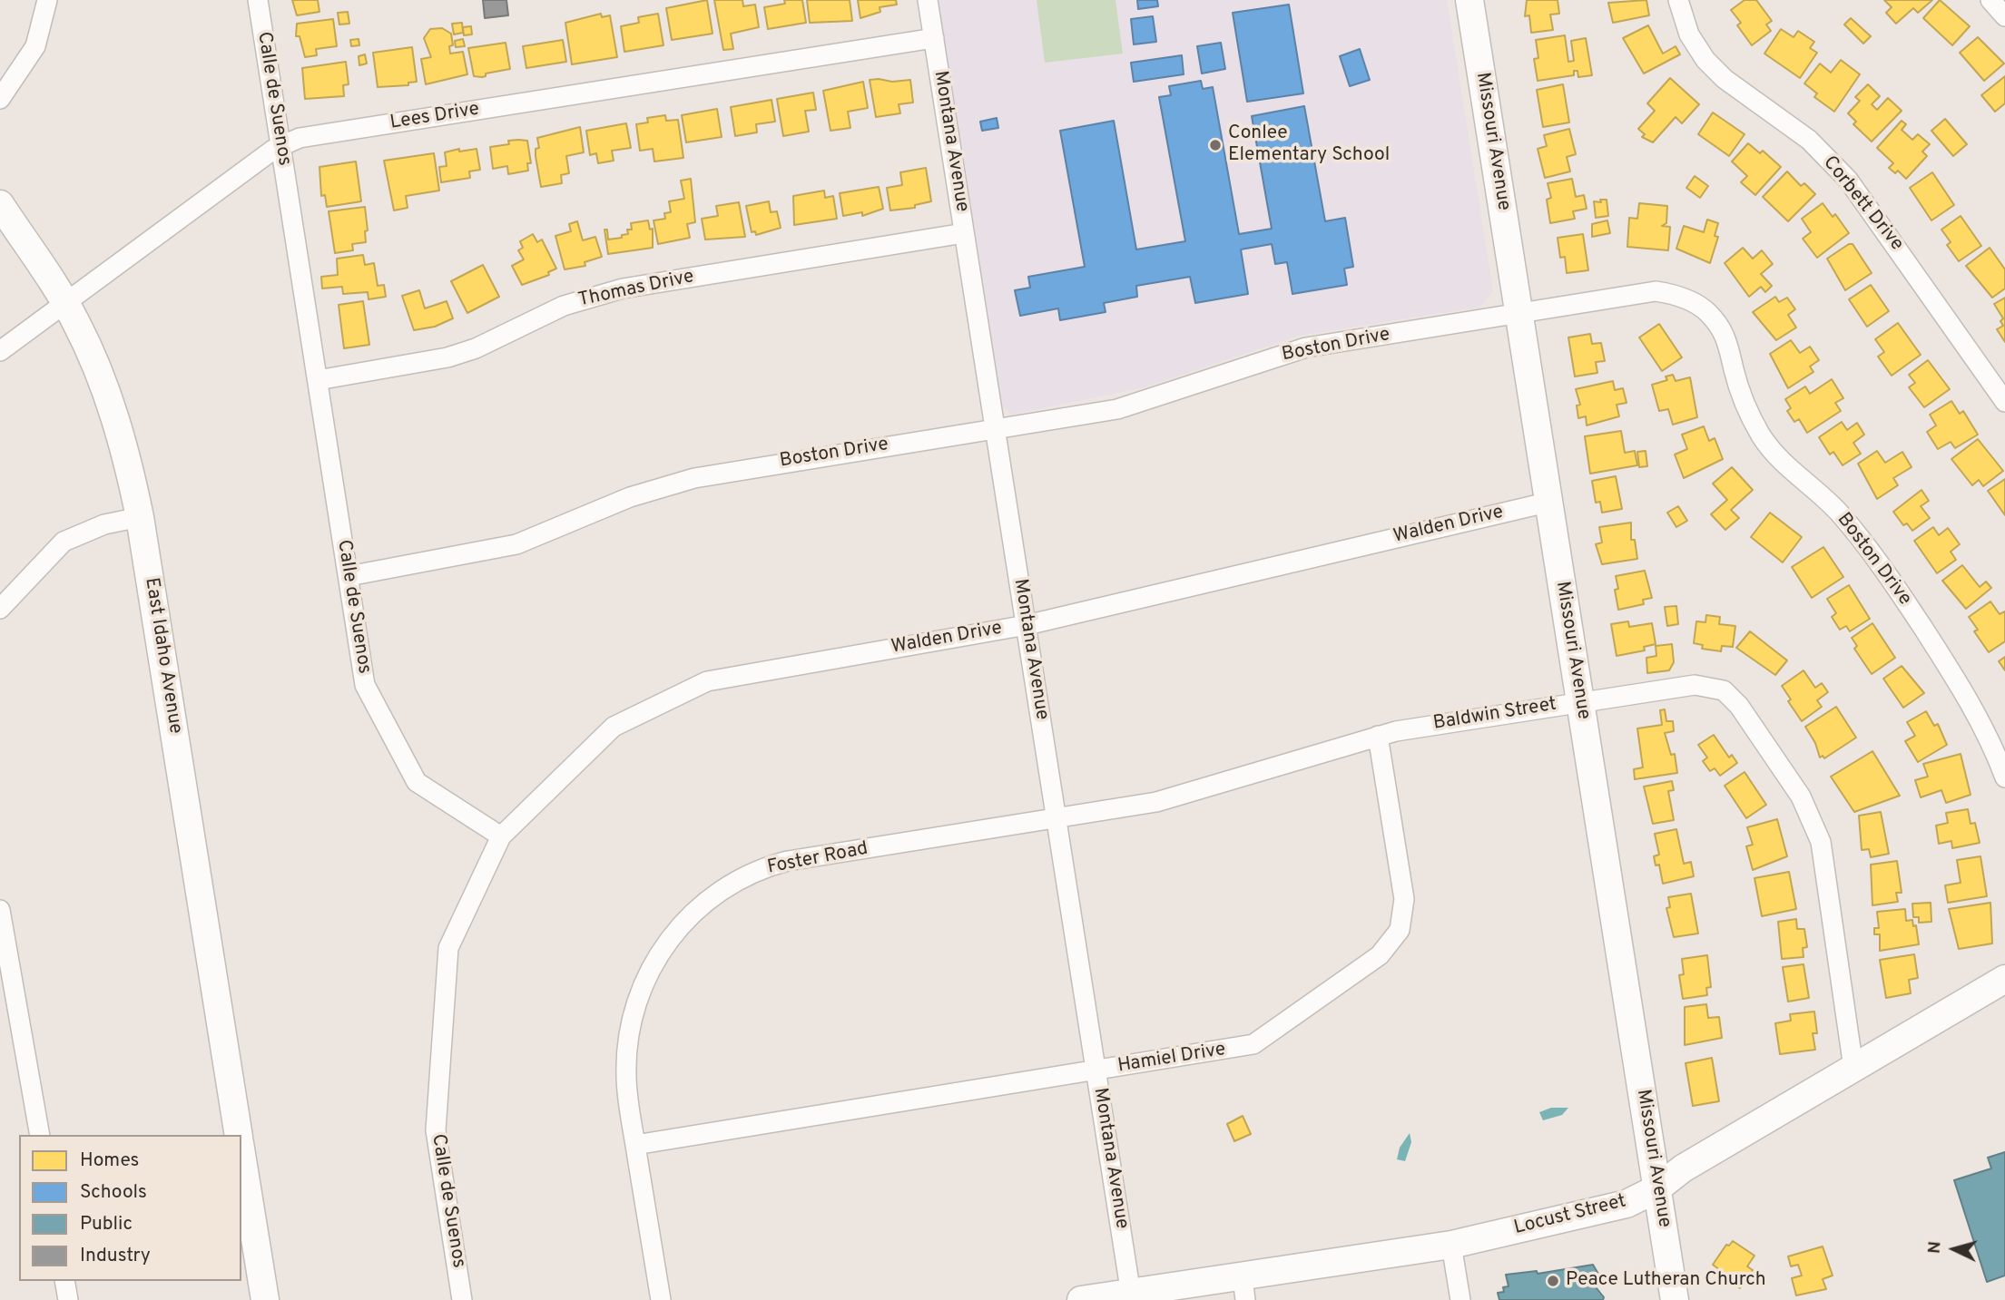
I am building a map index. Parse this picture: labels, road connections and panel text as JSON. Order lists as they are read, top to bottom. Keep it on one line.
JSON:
{"streets":{"street":["Calle de Suenos","Lees Drive","Montana Avenue","Missouri Avenue","Corbett Drive","Thomas Drive","Boston Drive","Walden Drive","East Idaho Avenue","Baldwin Street","Foster Road","Hamiel Drive","Locust Street"]},"crossings":[["Calle de Suenos","Lees Drive"],["Calle de Suenos","Thomas Drive"],["Calle de Suenos","Boston Drive"],["Calle de Suenos","Walden Drive"],["Lees Drive","Montana Avenue"],["Lees Drive","East Idaho Avenue"],["Montana Avenue","Thomas Drive"],["Montana Avenue","Boston Drive"],["Montana Avenue","Walden Drive"],["Montana Avenue","Baldwin Street"],["Montana Avenue","Foster Road"],["Montana Avenue","Hamiel Drive"],["Montana Avenue","Locust Street"],["Missouri Avenue","Boston Drive"],["Missouri Avenue","Walden Drive"],["Missouri Avenue","Baldwin Street"],["Missouri Avenue","Locust Street"],["Baldwin Street","Foster Road"],["Baldwin Street","Hamiel Drive"],["Baldwin Street","Locust Street"],["Foster Road","Hamiel Drive"]],"places":["Conlee Elementary School","Peace Lutheran Church"],"legend":["Homes","Schools","Public","Industry"],"north":"left"}
